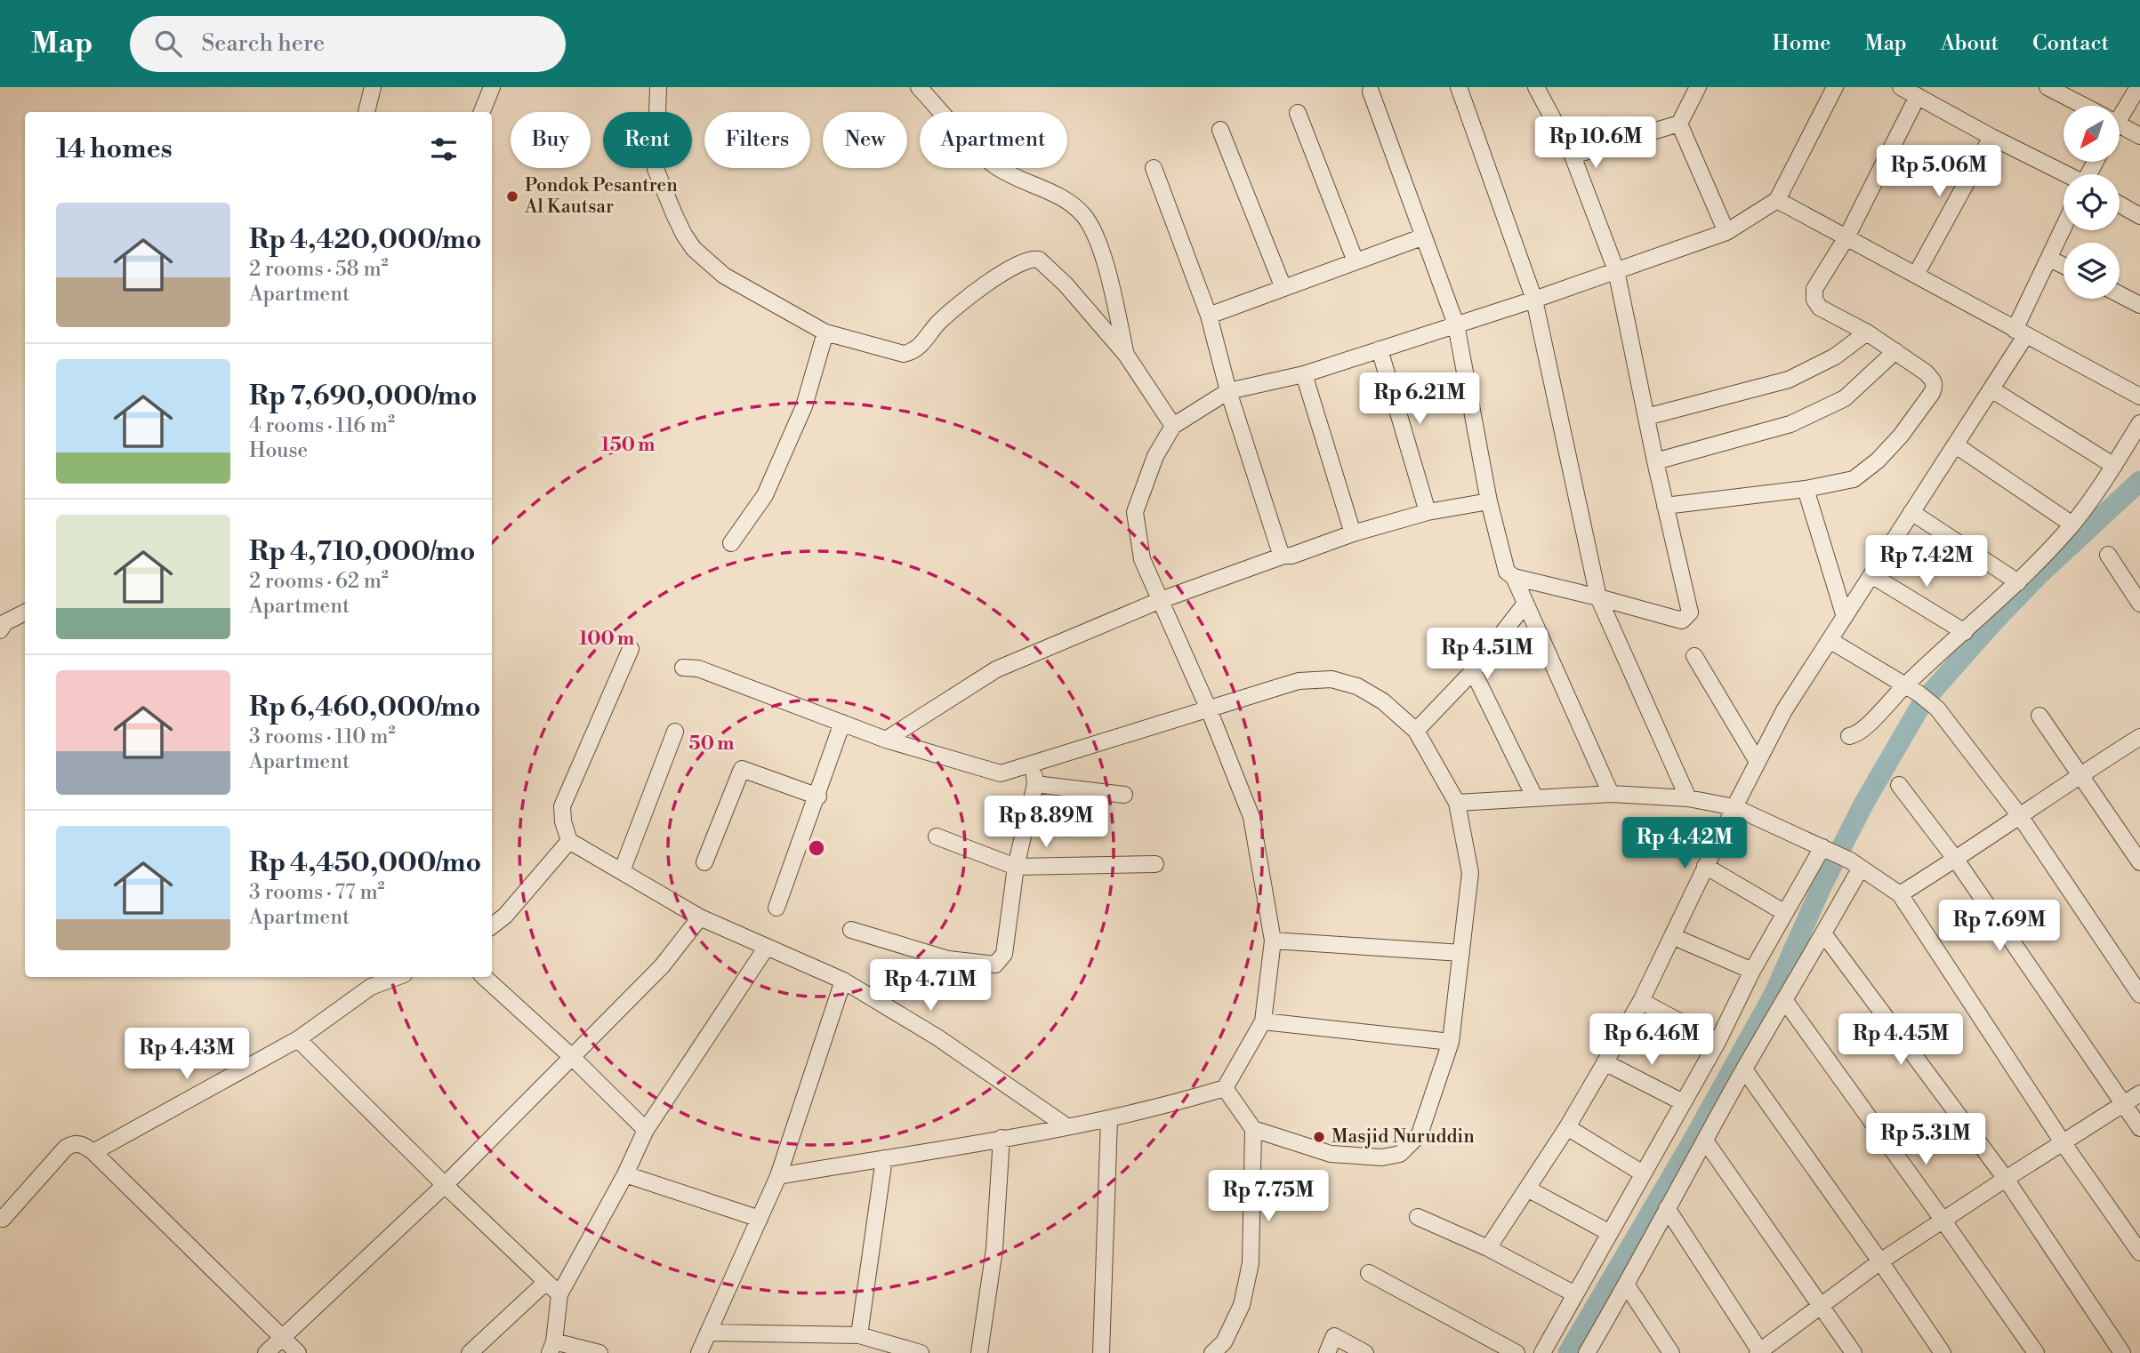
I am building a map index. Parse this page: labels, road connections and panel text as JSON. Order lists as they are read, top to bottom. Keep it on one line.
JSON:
{"places":["Pondok Pesantren Al Kautsar","Masjid Nuruddin"],"north":"bottom left","page":{"header":"Map","search":"Search here","nav":["Home","Map","About","Contact"],"chip":["Buy","Rent","Filters","New","Apartment"],"heading":"14 homes","price":["Rp 10.6M","Rp 5.06M","Rp 6.21M","Rp 7.42M","Rp 4.51M","Rp 8.89M","Rp 4.42M","Rp 7.69M","Rp 4.71M","Rp 6.46M","Rp 4.45M","Rp 4.43M","Rp 5.31M","Rp 7.75M"],"list":[{"name":"Rp 4,420,000/mo","note":"2 rooms · 58 m² · Apartment"},{"name":"Rp 7,690,000/mo","note":"4 rooms · 116 m² · House"},{"name":"Rp 4,710,000/mo","note":"2 rooms · 62 m² · Apartment"},{"name":"Rp 6,460,000/mo","note":"3 rooms · 110 m² · Apartment"},{"name":"Rp 4,450,000/mo","note":"3 rooms · 77 m² · Apartment"}]},"rings":["150 m","100 m","50 m"]}
